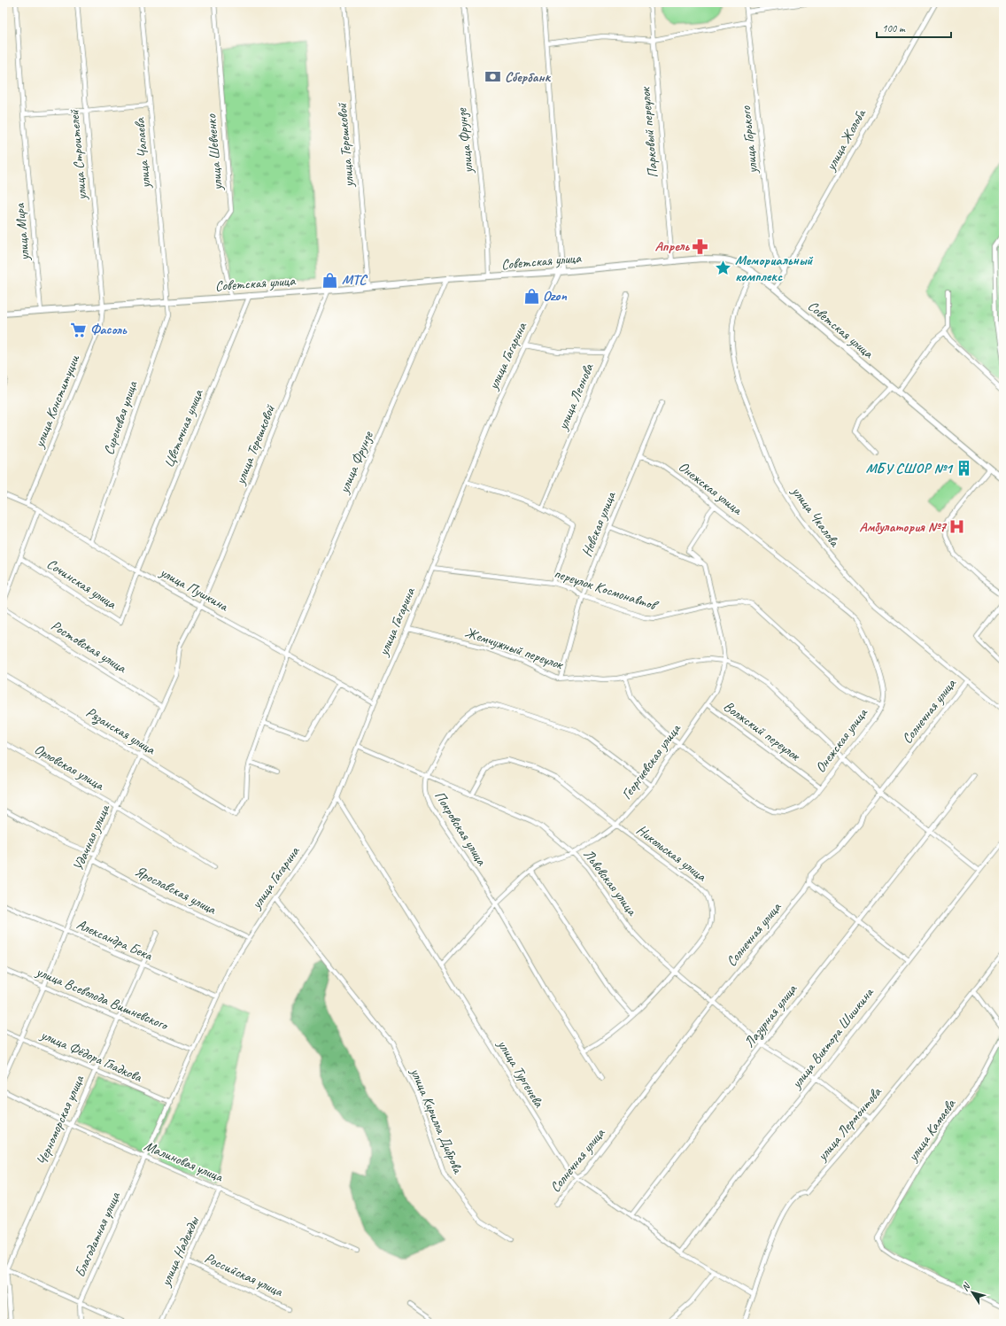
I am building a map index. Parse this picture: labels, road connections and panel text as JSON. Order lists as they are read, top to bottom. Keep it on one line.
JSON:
{"streets":{"main road":["Советская улица"],"street":["Парковый переулок","улица Горького","улица Жолоба","улица Фрунзе","улица Терешковой","улица Шевченко","улица Чапаева","улица Строителей","улица Мира","улица Гагарина","улица Леонова","улица Конституции","Сиреневая улица","Цветочная улица","Онежская улица","улица Чкалова","Невская улица","Сочинская улица","улица Пушкина","переулок Космонавтов","Ростовская улица","Жемчужный переулок","Солнечная улица","Рязанская улица","Волжский переулок","Георгиевская улица","Орловская улица","Покровская улица","Удачная улица","Никольская улица","Львовская улица","Ярославская улица","Александра Бека","улица Всеволода Вишневского","Лазурная улица","улица Виктора Шишкина","улица Фёдора Гладкова","улица Тургенева","Черноморская улица","улица Кирилла Диброва","улица Лермонтова","улица Камаева","Малиновая улица","Благодатная улица","улица Надежды","Российская улица"]},"crossings":[["Парковый переулок","Советская улица"],["улица Горького","улица Жолоба"],["улица Жолоба","Советская улица"],["улица Фрунзе","Советская улица"],["улица Фрунзе","улица Пушкина"],["улица Фрунзе","Рязанская улица"],["улица Терешковой","Советская улица"],["улица Терешковой","улица Пушкина"],["улица Терешковой","Удачная улица"],["улица Шевченко","Советская улица"],["улица Чапаева","Советская улица"],["улица Чапаева","Сиреневая улица"],["улица Строителей","Советская улица"],["улица Строителей","улица Конституции"],["улица Мира","Советская улица"],["Советская улица","улица Гагарина"],["Советская улица","улица Конституции"],["Советская улица","Сиреневая улица"],["Советская улица","Цветочная улица"],["Советская улица","улица Чкалова"],["улица Гагарина","улица Пушкина"],["улица Гагарина","переулок Космонавтов"],["улица Гагарина","Жемчужный переулок"],["улица Гагарина","Львовская улица"],["улица Гагарина","Ярославская улица"],["улица Гагарина","Александра Бека"],["улица Гагарина","улица Всеволода Вишневского"],["улица Гагарина","улица Тургенева"],["улица Гагарина","улица Кирилла Диброва"],["улица Гагарина","Благодатная улица"],["улица Конституции","улица Пушкина"],["Сиреневая улица","улица Пушкина"],["Цветочная улица","Сочинская улица"],["Цветочная улица","улица Пушкина"],["Онежская улица","Невская улица"],["Онежская улица","переулок Космонавтов"],["Онежская улица","Жемчужный переулок"],["Онежская улица","Волжский переулок"],["Онежская улица","Георгиевская улица"],["улица Чкалова","Солнечная улица"],["Невская улица","переулок Космонавтов"],["Невская улица","Жемчужный переулок"],["Сочинская улица","улица Пушкина"],["улица Пушкина","Удачная улица"],["переулок Космонавтов","Георгиевская улица"],["Ростовская улица","Удачная улица"],["Жемчужный переулок","Солнечная улица"],["Жемчужный переулок","Георгиевская улица"],["Жемчужный переулок","Лазурная улица"],["Жемчужный переулок","улица Виктора Шишкина"],["Солнечная улица","Львовская улица"],["Солнечная улица","улица Тургенева"],["Рязанская улица","Удачная улица"],["Волжский переулок","Георгиевская улица"],["Георгиевская улица","Покровская улица"],["Георгиевская улица","Никольская улица"],["Георгиевская улица","Львовская улица"],["Георгиевская улица","улица Тургенева"],["Орловская улица","Удачная улица"],["Покровская улица","Никольская улица"],["Покровская улица","Львовская улица"],["Удачная улица","Ярославская улица"],["Удачная улица","Александра Бека"],["Удачная улица","улица Всеволода Вишневского"],["Удачная улица","улица Фёдора Гладкова"],["Никольская улица","Львовская улица"],["Львовская улица","Лазурная улица"],["Львовская улица","улица Виктора Шишкина"],["Львовская улица","улица Лермонтова"],["Александра Бека","Черноморская улица"],["улица Всеволода Вишневского","Черноморская улица"],["улица Всеволода Вишневского","Благодатная улица"],["Лазурная улица","улица Тургенева"],["улица Виктора Шишкина","улица Тургенева"],["улица Фёдора Гладкова","Черноморская улица"],["улица Фёдора Гладкова","Благодатная улица"],["улица Тургенева","улица Лермонтова"],["Черноморская улица","Малиновая улица"],["Малиновая улица","Благодатная улица"],["Малиновая улица","улица Надежды"],["улица Надежды","Российская улица"]],"places":{"bank":["Сбербанк"],"pharmacy":["Апрель"],"place":["Мемориальный комплекс"],"shop":["МТС","Ozon"],"supermarket":["Фасоль"],"building":["МБУ СШОР №1"],"hospital":["Амбулатория №7"]},"scale_bar":"100 m","north":"top left"}
